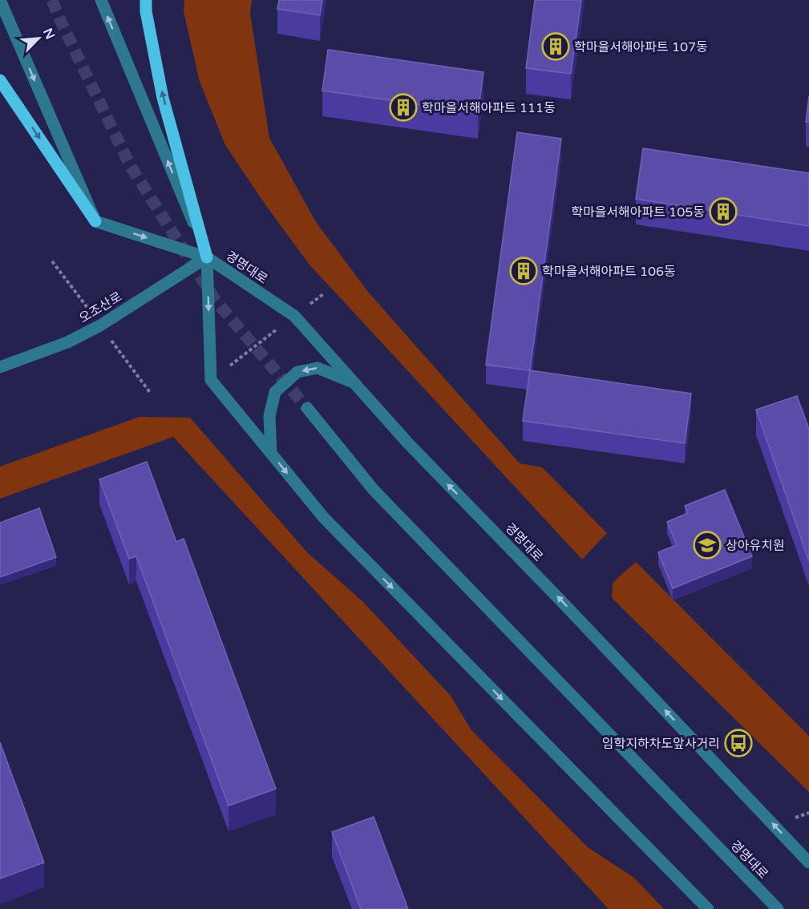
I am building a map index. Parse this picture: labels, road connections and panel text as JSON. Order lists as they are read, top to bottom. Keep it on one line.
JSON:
{"streets":{"street":["경명대로","오조산로"]},"crossings":[["경명대로","오조산로"]],"places":{"building":["학마을서해아파트 107동","학마을서해아파트 111동","학마을서해아파트 105동","학마을서해아파트 106동"],"school or university":["상아유치원"],"bus stop":["임학지하차도앞사거리"]},"north":"top right"}
